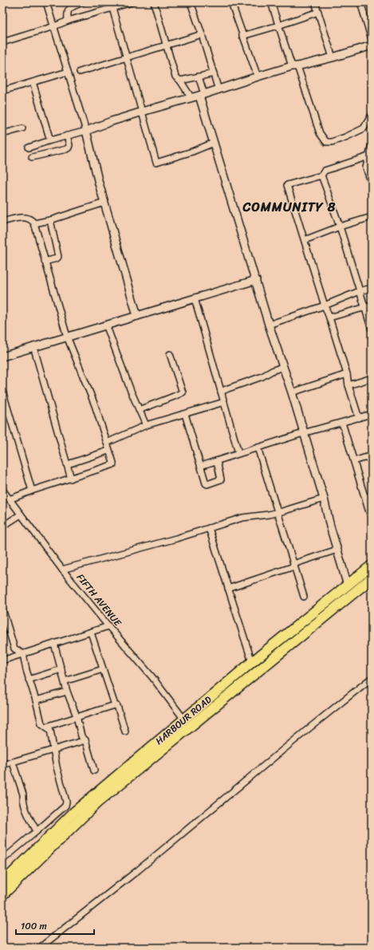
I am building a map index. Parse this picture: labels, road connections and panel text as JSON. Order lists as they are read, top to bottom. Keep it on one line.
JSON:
{"streets":{"highway":["HARBOUR ROAD"],"street":["FIFTH AVENUE"]},"crossings":[["FIFTH AVENUE","HARBOUR ROAD"]],"districts":["COMMUNITY 8"],"scale_bar":"100 m"}
